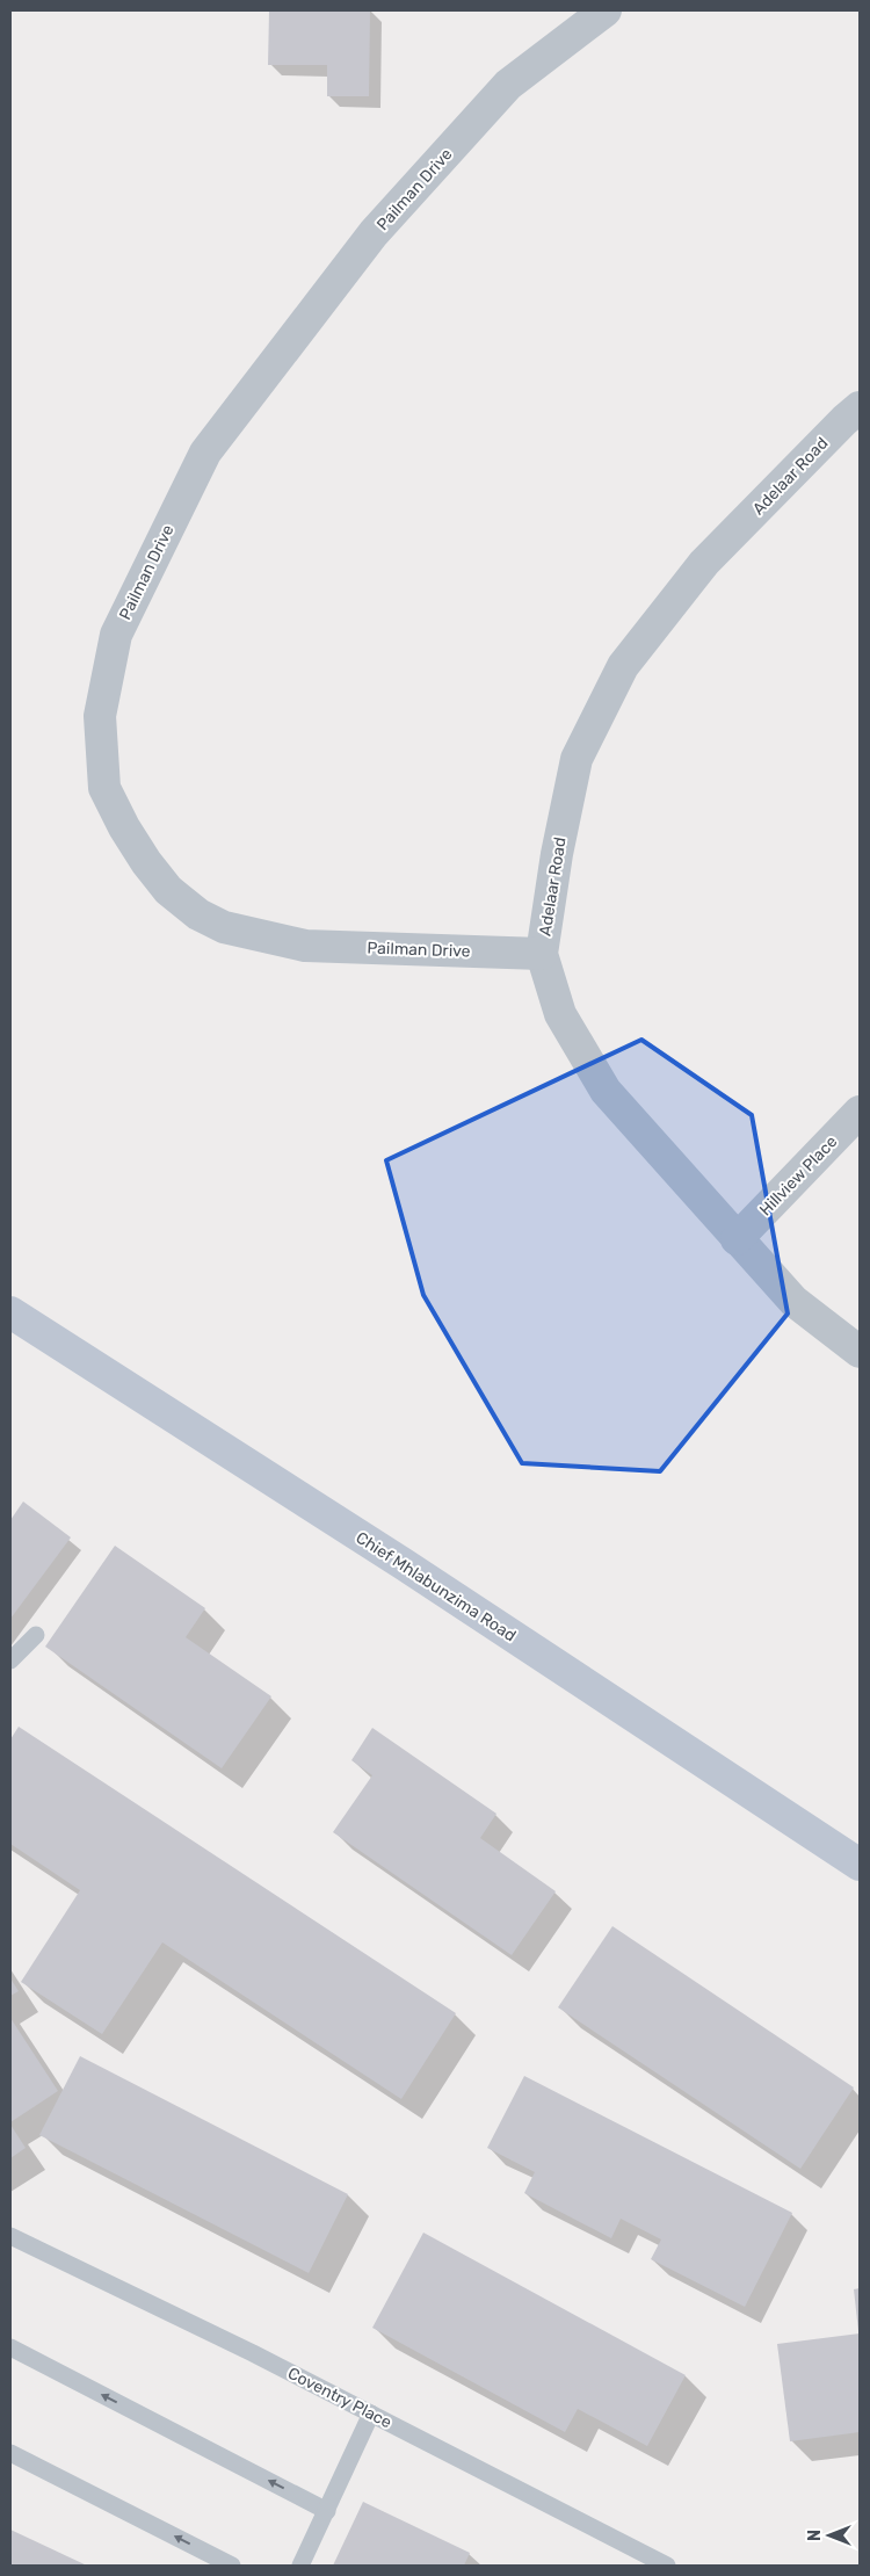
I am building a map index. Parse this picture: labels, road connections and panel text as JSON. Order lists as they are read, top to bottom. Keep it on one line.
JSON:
{"streets":{"main road":["Chief Mhlabunzima Road"],"street":["Pailman Drive","Adelaar Road","Hillview Place"],"lane":["Coventry Place"]},"crossings":[["Pailman Drive","Adelaar Road"],["Adelaar Road","Hillview Place"]],"north":"left"}
